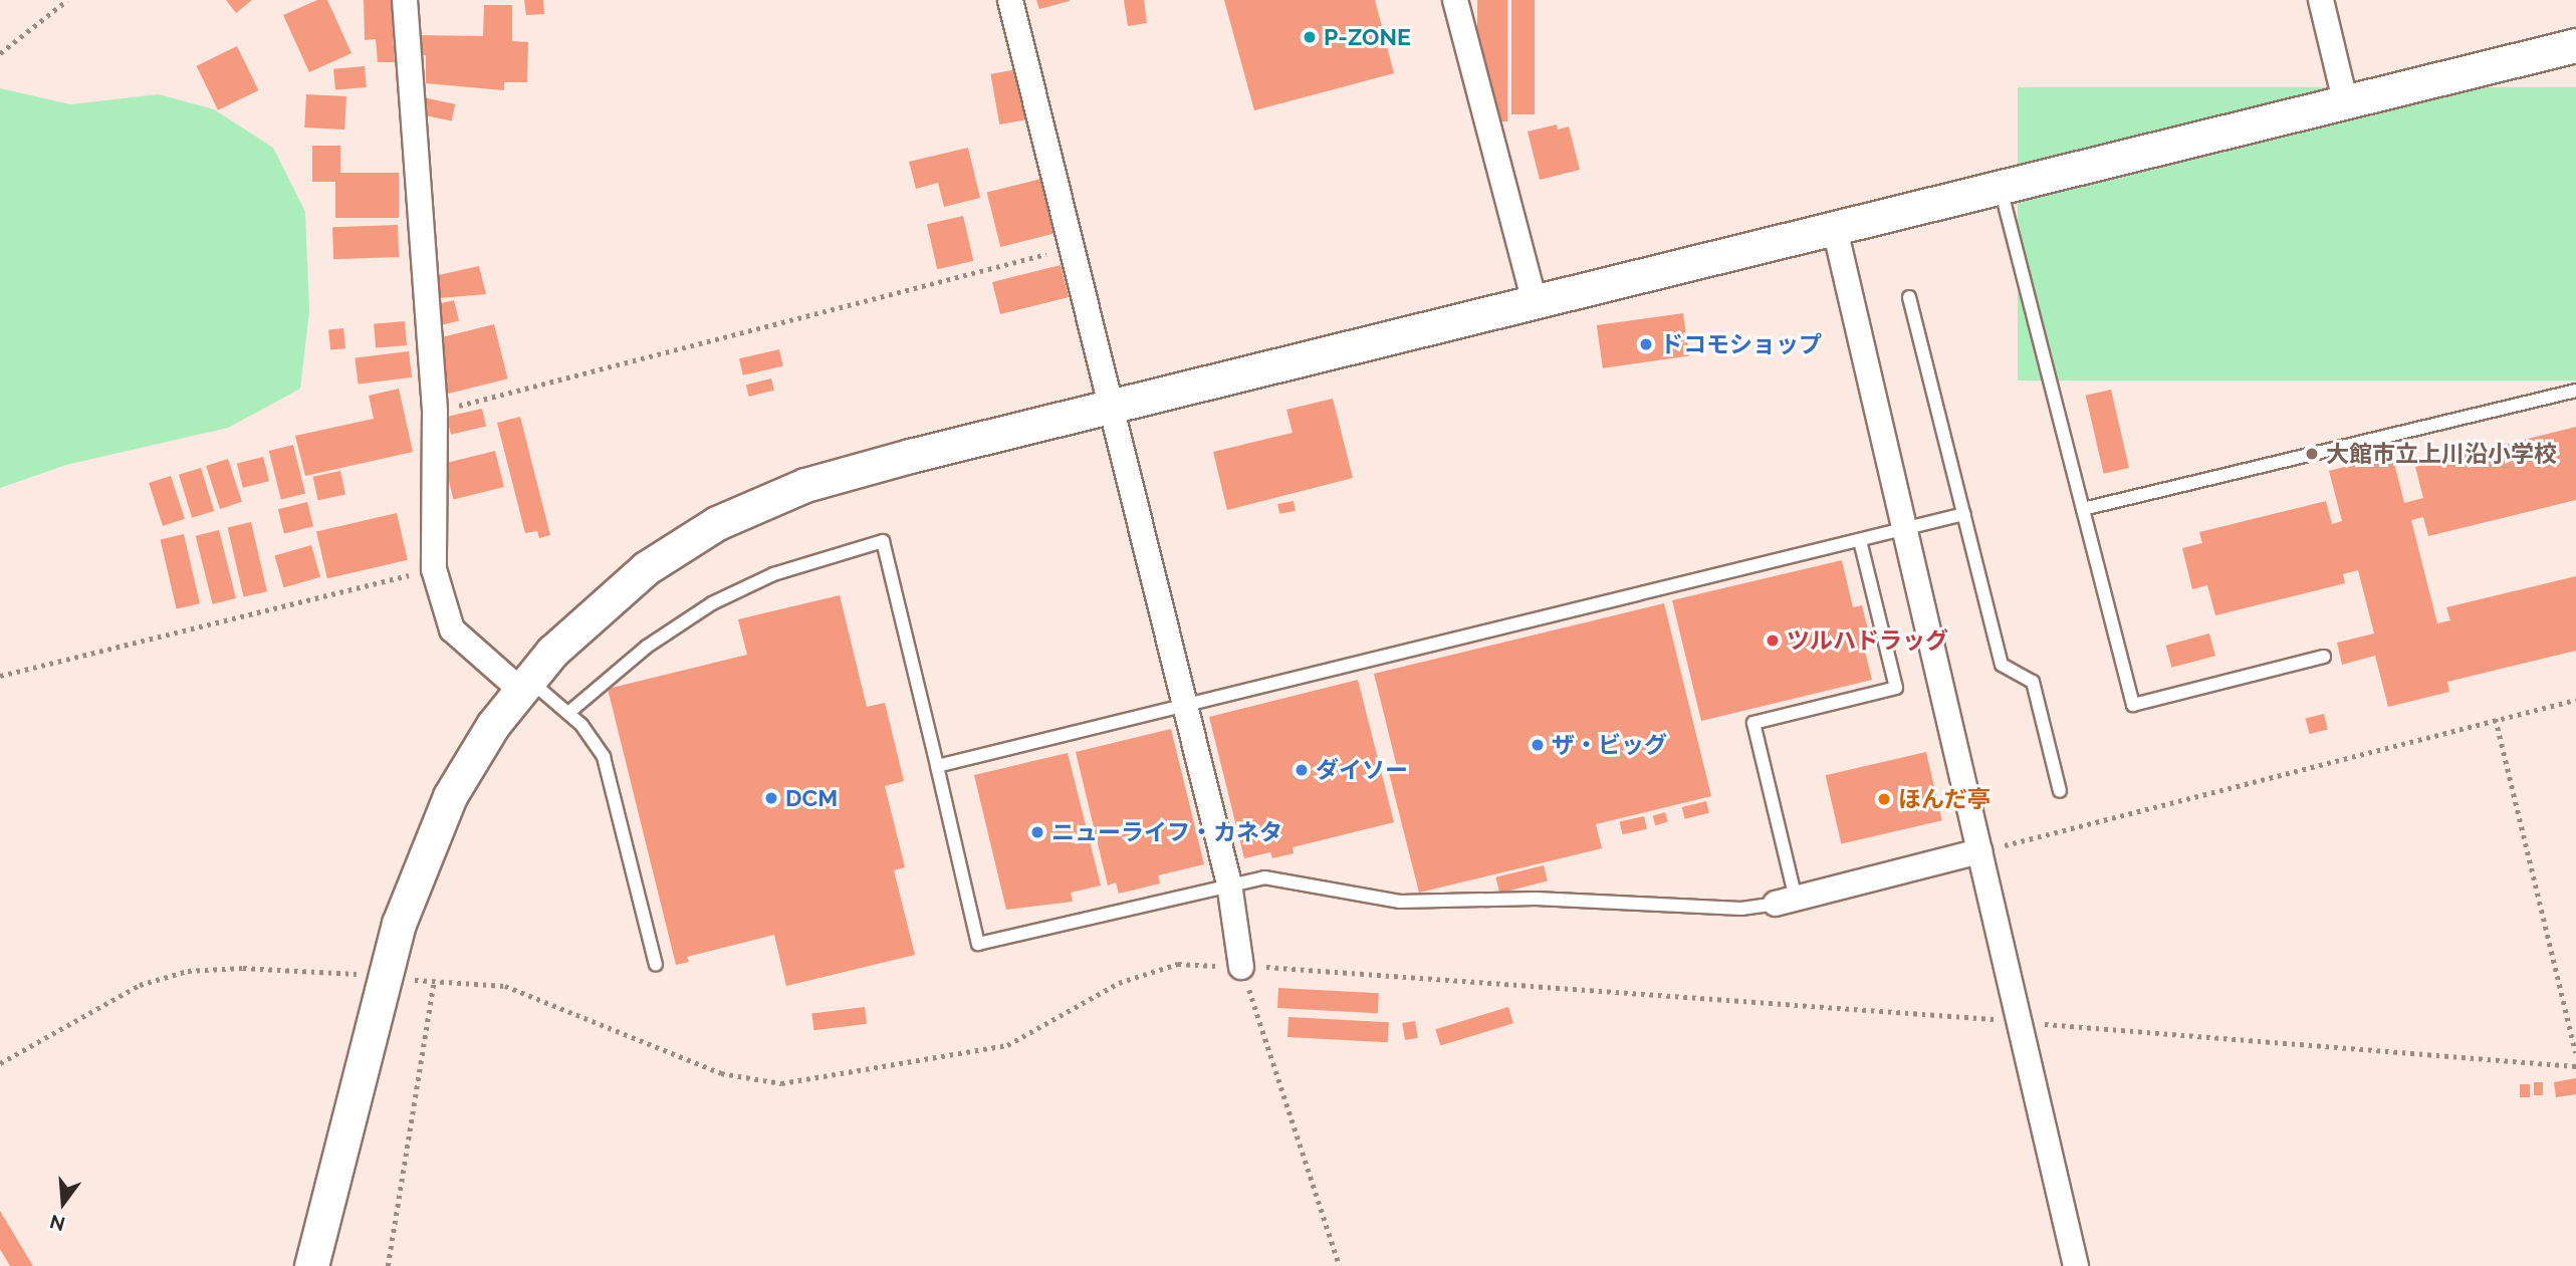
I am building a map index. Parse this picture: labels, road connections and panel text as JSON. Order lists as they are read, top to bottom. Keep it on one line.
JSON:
{"places":["P-ZONE","ドコモショップ","大館市立上川沿小学校","ツルハドラッグ","ザ・ビッグ","ダイソー","DCM","ほんだ亭","ニューライフ・カネタ"],"north":"bottom"}
